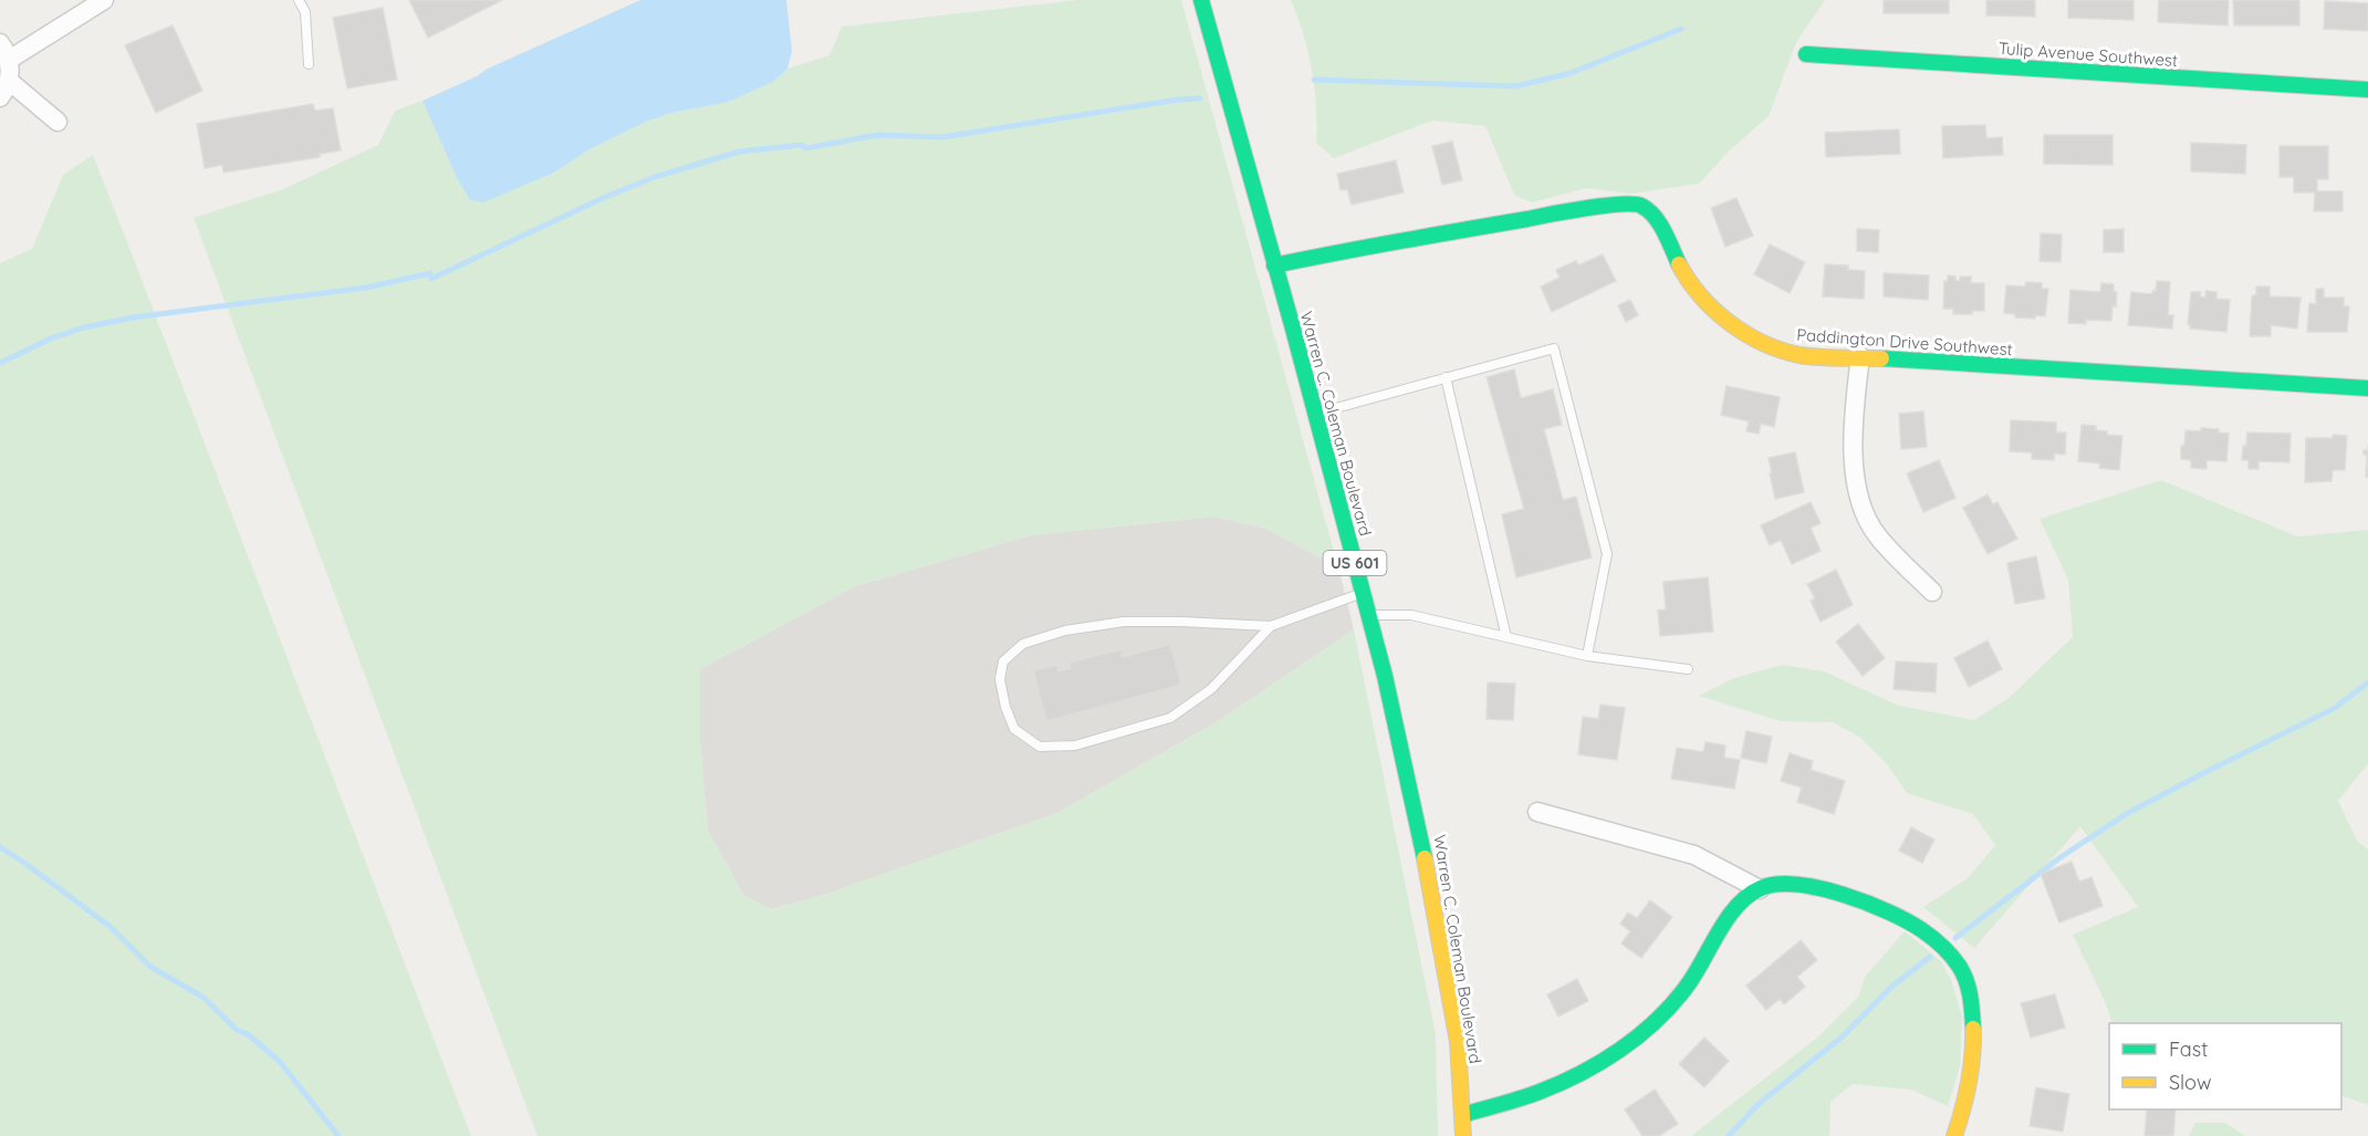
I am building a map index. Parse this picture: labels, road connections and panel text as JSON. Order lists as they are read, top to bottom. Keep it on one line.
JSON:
{"streets":{"main road":["Tulip Avenue Southwest","Paddington Drive Southwest","Warren C. Coleman Boulevard","US 601"]},"crossings":[["Paddington Drive Southwest","Warren C. Coleman Boulevard"]],"legend":["Fast","Slow"]}
